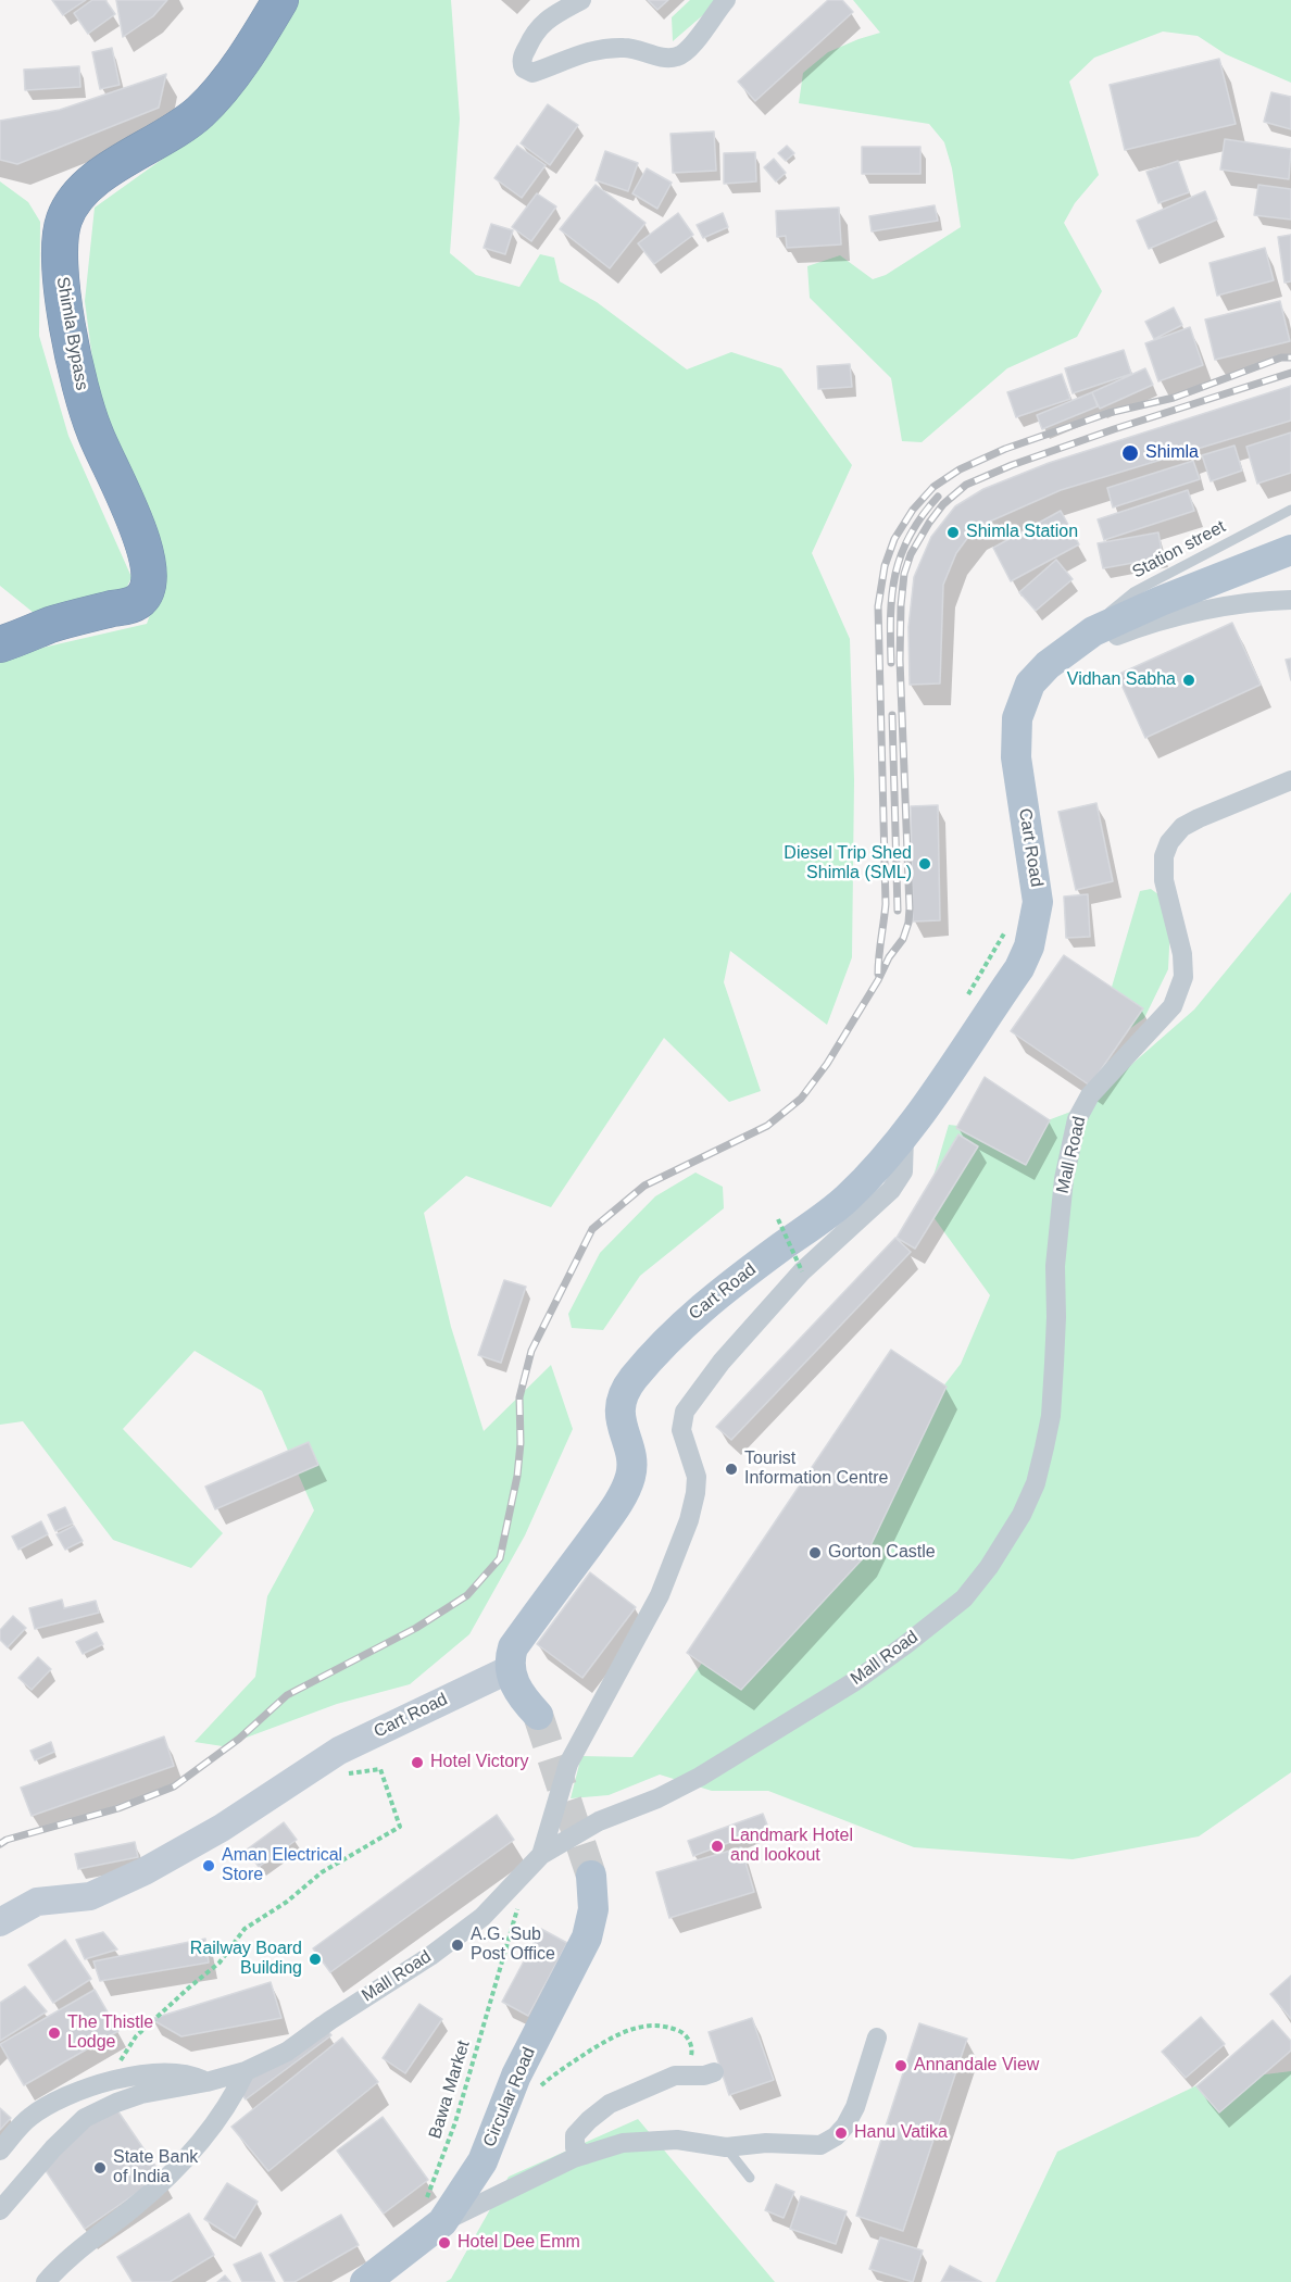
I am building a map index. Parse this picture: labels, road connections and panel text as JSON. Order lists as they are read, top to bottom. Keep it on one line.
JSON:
{"streets":{"highway":["Shimla Bypass"],"main road":["Cart Road","Circular Road"],"street":["Mall Road"],"lane":["Station street"],"path":["Bawa Market"]},"crossings":[["Station street","Cart Road"],["Mall Road","Bawa Market"],["Bawa Market","Circular Road"]],"places":["Shimla","Shimla Station","Vidhan Sabha","Diesel Trip Shed Shimla (SML)","Tourist Information Centre","Gorton Castle","Hotel Victory","Landmark Hotel and lookout","Aman Electrical Store","A.G. Sub Post Office","Railway Board Building","The Thistle Lodge","Annandale View","Hanu Vatika","State Bank of India","Hotel Dee Emm"]}
